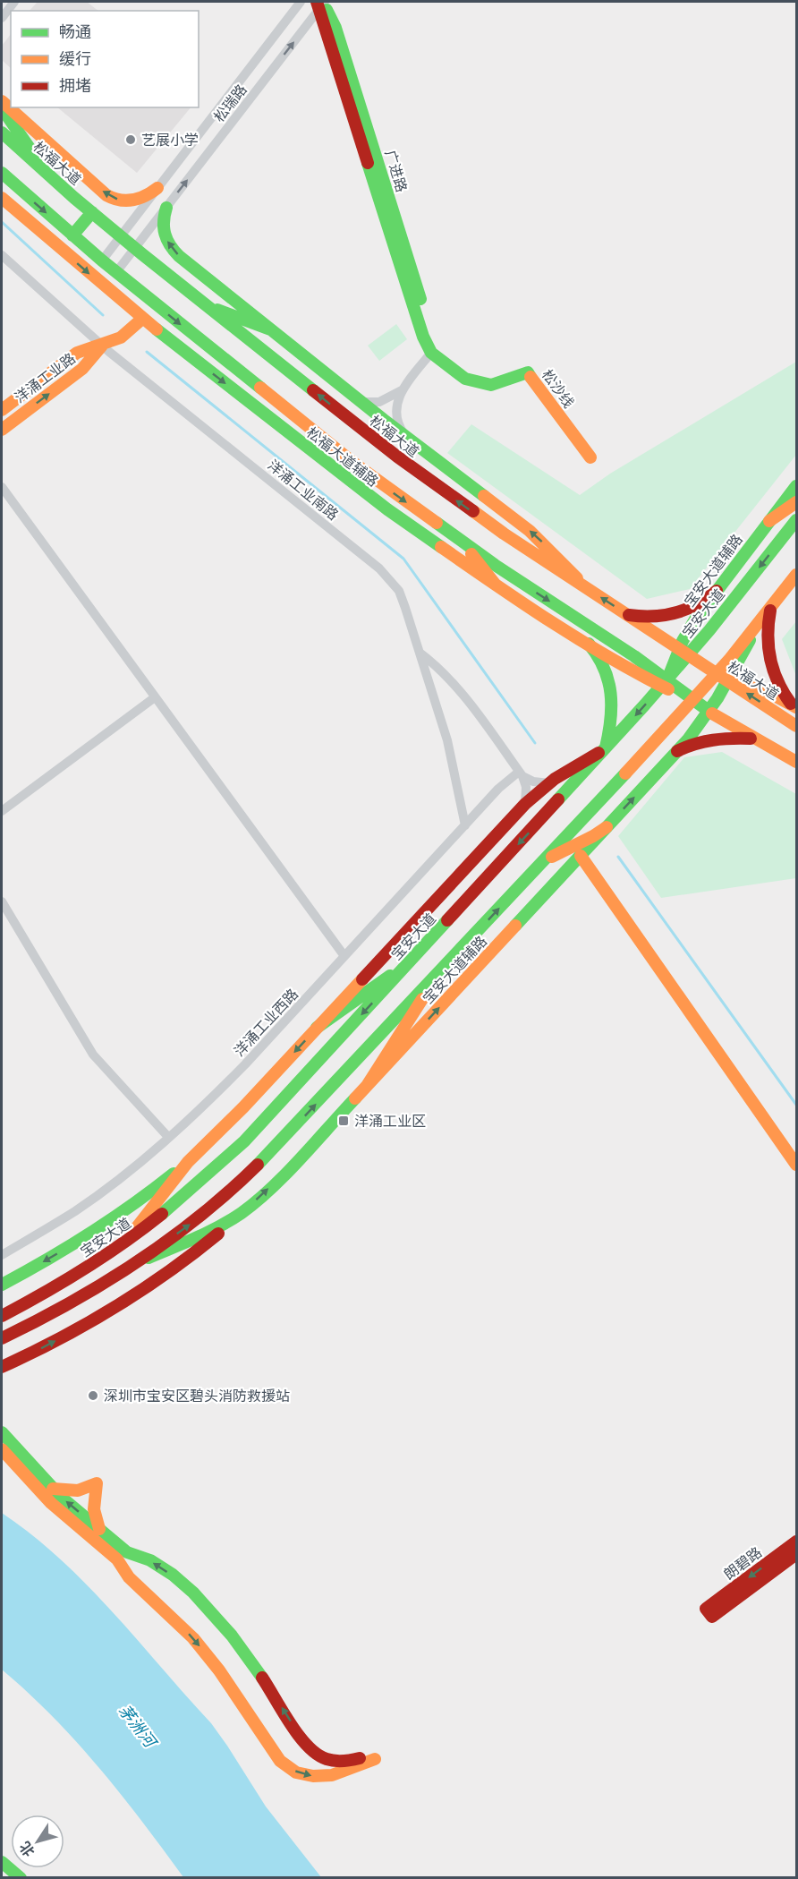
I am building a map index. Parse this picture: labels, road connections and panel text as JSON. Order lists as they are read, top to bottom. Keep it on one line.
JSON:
{"streets":{"main road":["松福大道","广进路","洋涌工业路","松沙线","松福大道辅路","宝安大道辅路","宝安大道","朗碧路"],"street":["松瑞路","洋涌工业南路","洋涌工业西路"]},"crossings":[["松瑞路","松福大道"],["松瑞路","广进路"],["松福大道","宝安大道辅路"],["松福大道","宝安大道"],["广进路","松沙线"],["洋涌工业路","松福大道辅路"],["洋涌工业路","洋涌工业南路"],["松福大道辅路","宝安大道"],["洋涌工业南路","洋涌工业西路"],["宝安大道辅路","宝安大道"]],"water":["茅洲河"],"places":{"other":["艺展小学","深圳市宝安区碧头消防救援站"],"transit":["洋涌工业区"]},"legend":["畅通","缓行","拥堵"],"north":"bottom left"}
